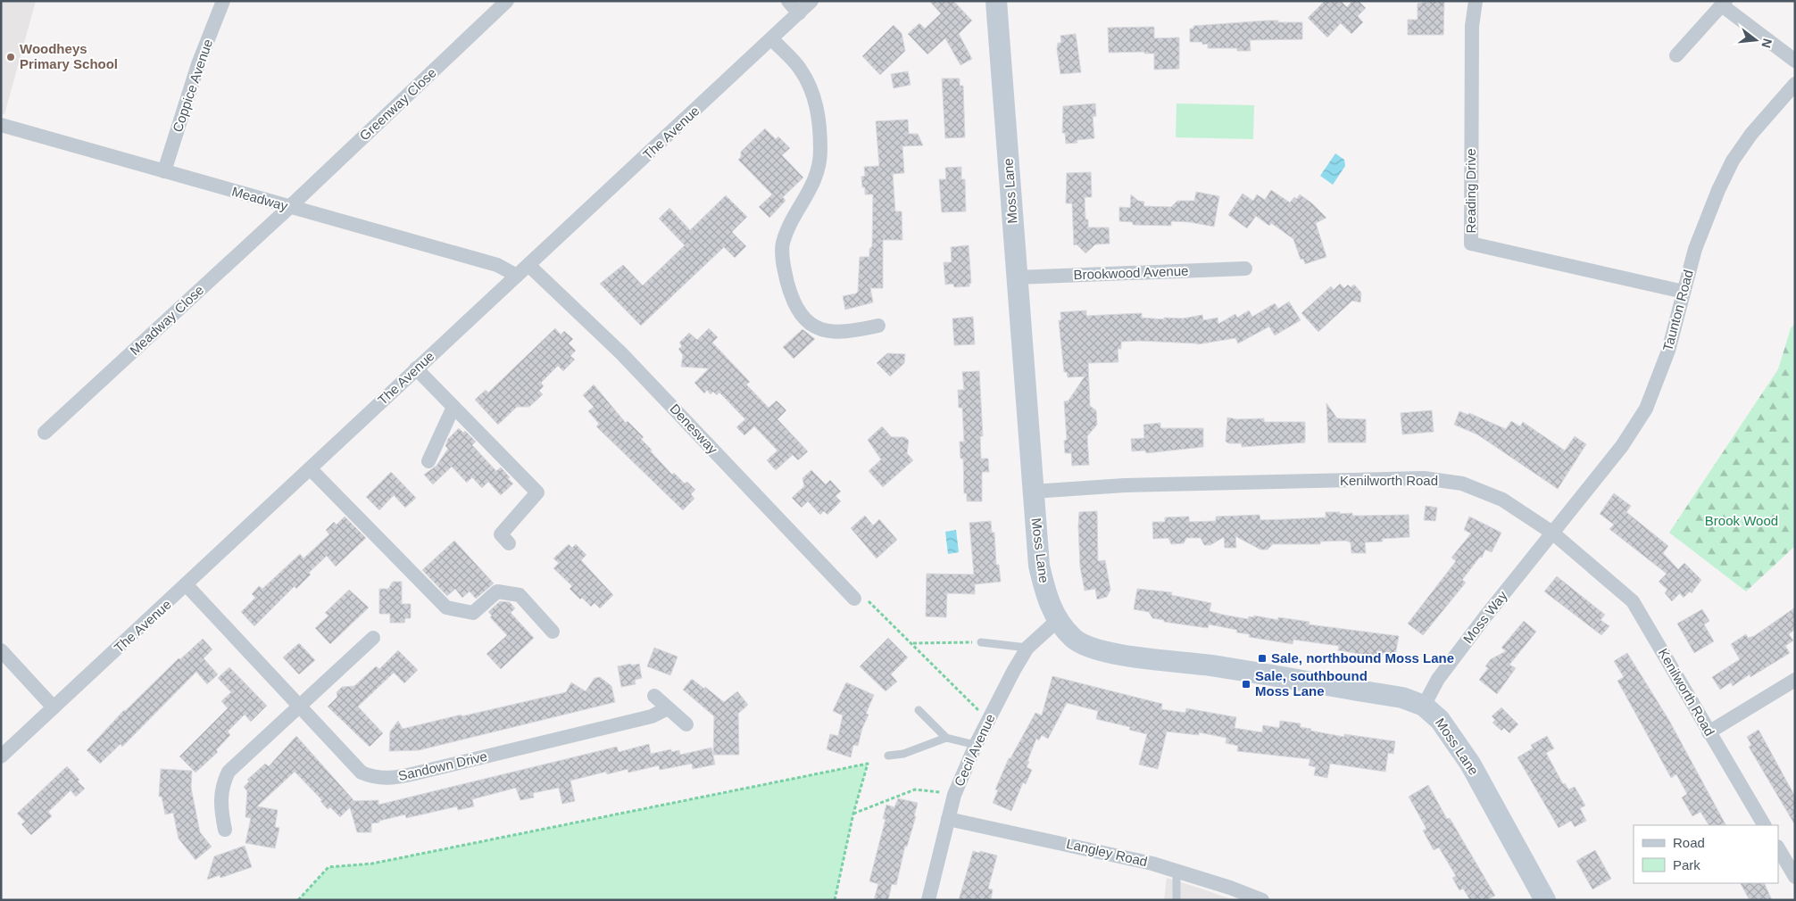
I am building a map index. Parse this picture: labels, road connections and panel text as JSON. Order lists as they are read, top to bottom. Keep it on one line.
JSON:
{"streets":{"street":["Coppice Avenue","Greenway Close","The Avenue","Moss Lane","Reading Drive","Meadway","Brookwood Avenue","Taunton Road","Meadway Close","Denesway","Kenilworth Road","Moss Way","Cecil Avenue","Sandown Drive","Langley Road"]},"crossings":[["Coppice Avenue","Meadway"],["Greenway Close","Meadway"],["Greenway Close","Meadway Close"],["The Avenue","Meadway"],["The Avenue","Denesway"],["The Avenue","Sandown Drive"],["Moss Lane","Brookwood Avenue"],["Moss Lane","Kenilworth Road"],["Moss Lane","Moss Way"],["Moss Lane","Cecil Avenue"],["Reading Drive","Taunton Road"],["Meadway","Meadway Close"],["Taunton Road","Kenilworth Road"],["Taunton Road","Moss Way"],["Kenilworth Road","Moss Way"],["Cecil Avenue","Langley Road"]],"parks":["Brook Wood"],"places":{"other":["Woodheys Primary School"],"transit":["Sale, northbound Moss Lane","Sale, southbound Moss Lane"]},"legend":["Road","Park"],"north":"right"}
